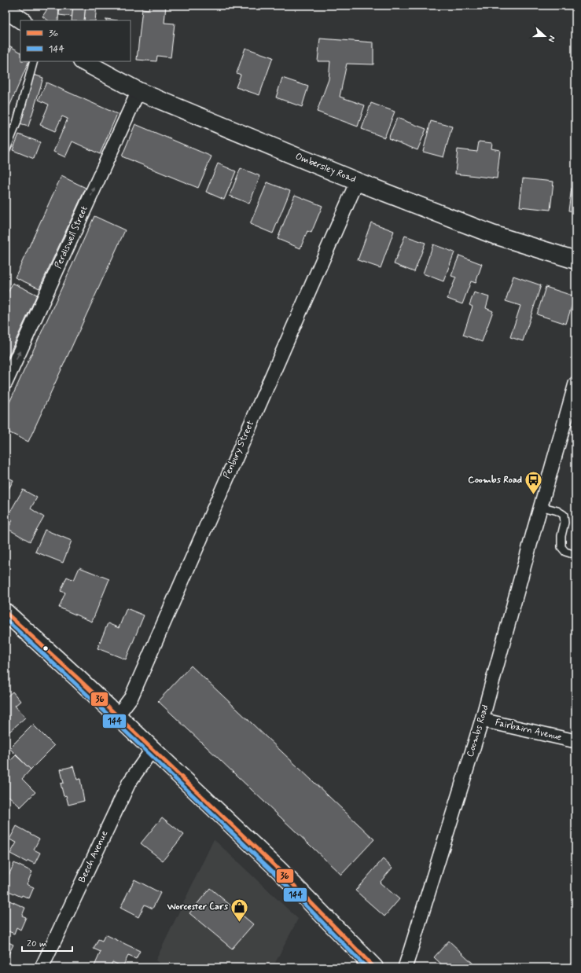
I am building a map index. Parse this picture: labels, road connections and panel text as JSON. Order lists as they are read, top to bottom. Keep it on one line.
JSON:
{"streets":{"main road":["Ombersley Road"],"street":["Perdiswell Street","Penbury Street","Fairbairn Avenue","Coombs Road","Beech Avenue"]},"crossings":[["Ombersley Road","Perdiswell Street"],["Ombersley Road","Penbury Street"],["Fairbairn Avenue","Coombs Road"]],"one_way":["Perdiswell Street"],"places":{"bus stop":["Coombs Road"],"shop":["Worcester Cars"]},"lines":["transit line 36","transit line 144"],"legend":["36","144"],"scale_bar":"20 m","north":"right"}
